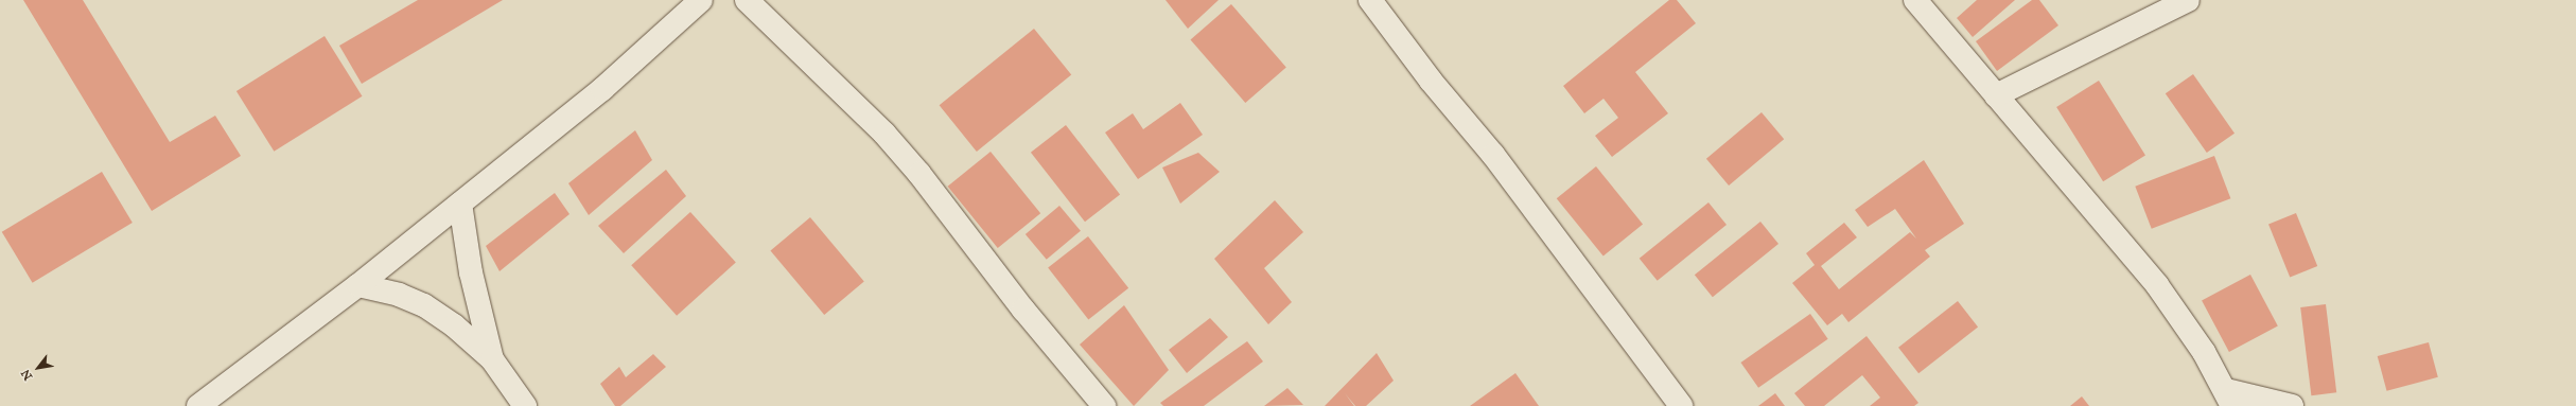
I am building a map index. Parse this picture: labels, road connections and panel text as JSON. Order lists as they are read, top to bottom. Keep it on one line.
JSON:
{"north":"bottom left"}
